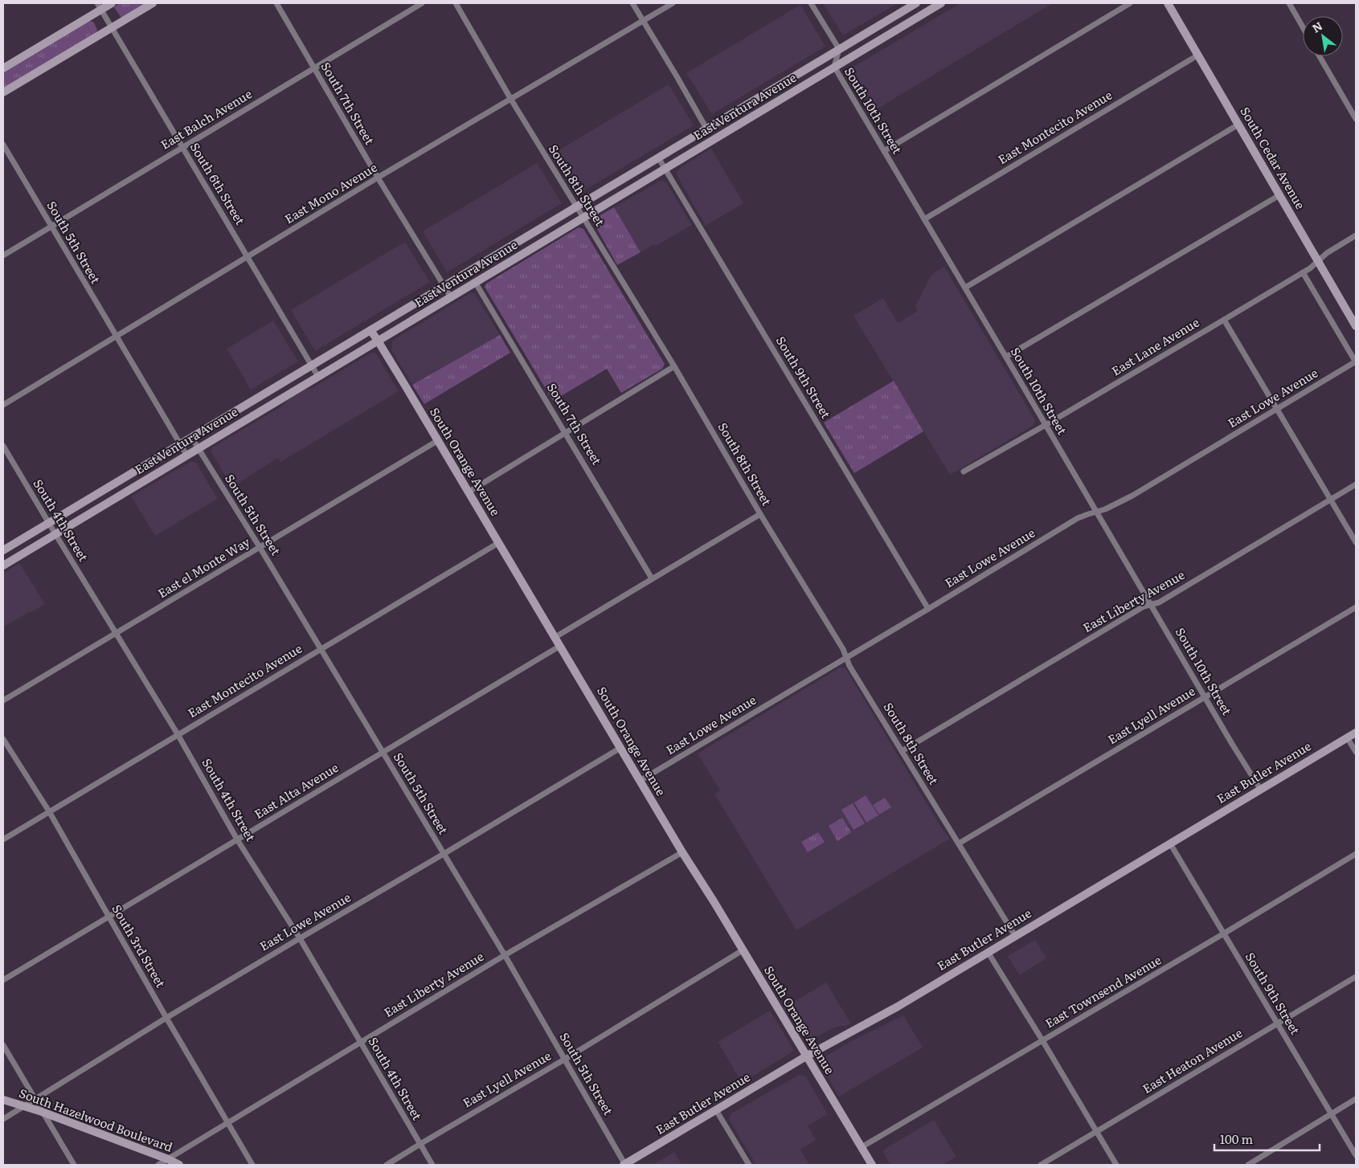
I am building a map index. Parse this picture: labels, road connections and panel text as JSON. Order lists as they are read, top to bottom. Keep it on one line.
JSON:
{"streets":{"main road":["East Ventura Avenue","South Cedar Avenue","South Orange Avenue","East Butler Avenue","South Hazelwood Boulevard"],"street":["South 7th Street","South 10th Street","East Balch Avenue","East Montecito Avenue","South 6th Street","South 8th Street","East Mono Avenue","South 5th Street","East Lane Avenue","South 9th Street","East Lowe Avenue","South 4th Street","East el Monte Way","East Liberty Avenue","East Lyell Avenue","East Alta Avenue","South 3rd Street","East Townsend Avenue","East Heaton Avenue"]},"crossings":[["South 7th Street","East Ventura Avenue"],["South 7th Street","East Balch Avenue"],["South 7th Street","East Mono Avenue"],["East Ventura Avenue","South 10th Street"],["East Ventura Avenue","South 6th Street"],["East Ventura Avenue","South 8th Street"],["East Ventura Avenue","South 5th Street"],["East Ventura Avenue","South 9th Street"],["East Ventura Avenue","South Orange Avenue"],["East Ventura Avenue","South 4th Street"],["South 10th Street","East Montecito Avenue"],["South 10th Street","East Lane Avenue"],["South 10th Street","East Lowe Avenue"],["South 10th Street","East Liberty Avenue"],["South 10th Street","East Lyell Avenue"],["South 10th Street","East Butler Avenue"],["East Balch Avenue","South 6th Street"],["East Balch Avenue","South 5th Street"],["East Montecito Avenue","South Cedar Avenue"],["East Montecito Avenue","South 5th Street"],["East Montecito Avenue","South Orange Avenue"],["East Montecito Avenue","South 4th Street"],["East Montecito Avenue","South 3rd Street"],["South Cedar Avenue","East Lane Avenue"],["South 6th Street","East Mono Avenue"],["South 8th Street","East Mono Avenue"],["South 8th Street","East Lowe Avenue"],["South 8th Street","East Liberty Avenue"],["South 8th Street","East Lyell Avenue"],["South 8th Street","East Butler Avenue"],["East Mono Avenue","South 5th Street"],["South 5th Street","East Lowe Avenue"],["South 5th Street","East el Monte Way"],["South 5th Street","East Liberty Avenue"],["South 5th Street","East Lyell Avenue"],["South 5th Street","East Butler Avenue"],["South 5th Street","East Alta Avenue"],["South 9th Street","East Lowe Avenue"],["South 9th Street","East Butler Avenue"],["South 9th Street","East Townsend Avenue"],["South 9th Street","East Heaton Avenue"],["East Lowe Avenue","South Orange Avenue"],["East Lowe Avenue","South 4th Street"],["East Lowe Avenue","South 3rd Street"],["East Lowe Avenue","South Hazelwood Boulevard"],["South Orange Avenue","East el Monte Way"],["South Orange Avenue","East Liberty Avenue"],["South Orange Avenue","East Lyell Avenue"],["South Orange Avenue","East Butler Avenue"],["South Orange Avenue","East Alta Avenue"],["South Orange Avenue","East Townsend Avenue"],["South 4th Street","East el Monte Way"],["South 4th Street","East Liberty Avenue"],["South 4th Street","East Lyell Avenue"],["South 4th Street","East Alta Avenue"],["East Liberty Avenue","South 3rd Street"],["East Liberty Avenue","South Hazelwood Boulevard"],["East Alta Avenue","South 3rd Street"]],"scale_bar":"100 m","north":"top left"}
